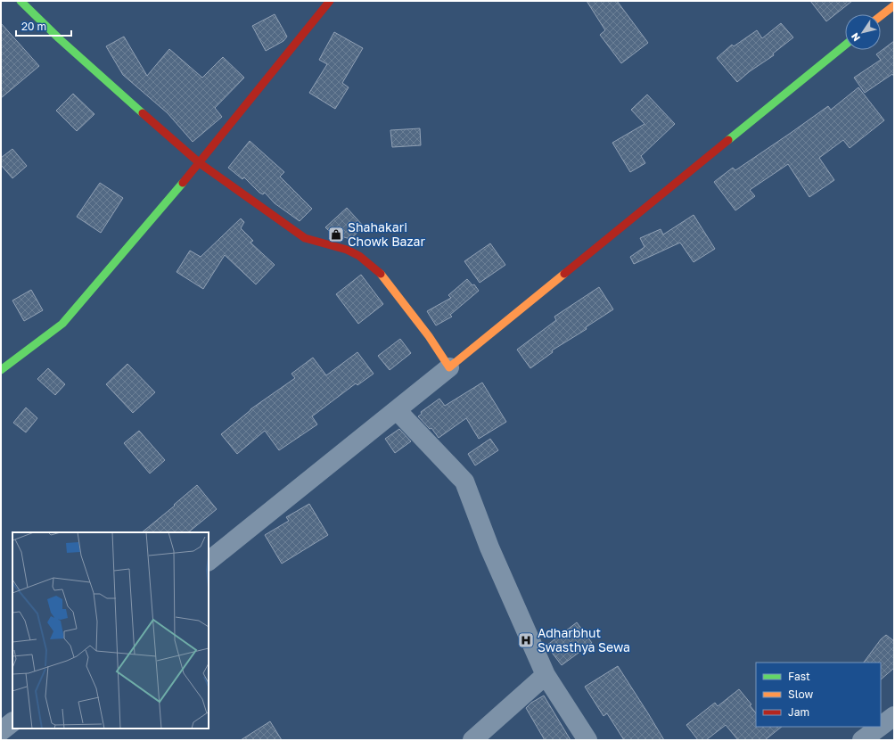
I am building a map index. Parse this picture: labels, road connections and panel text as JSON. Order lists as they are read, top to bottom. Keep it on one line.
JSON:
{"places":{"shop":["Shahakari Chowk Bazar"],"hospital":["Adharbhut Swasthya Sewa"]},"legend":["Fast","Slow","Jam"],"scale_bar":"20 m","north":"bottom left"}
